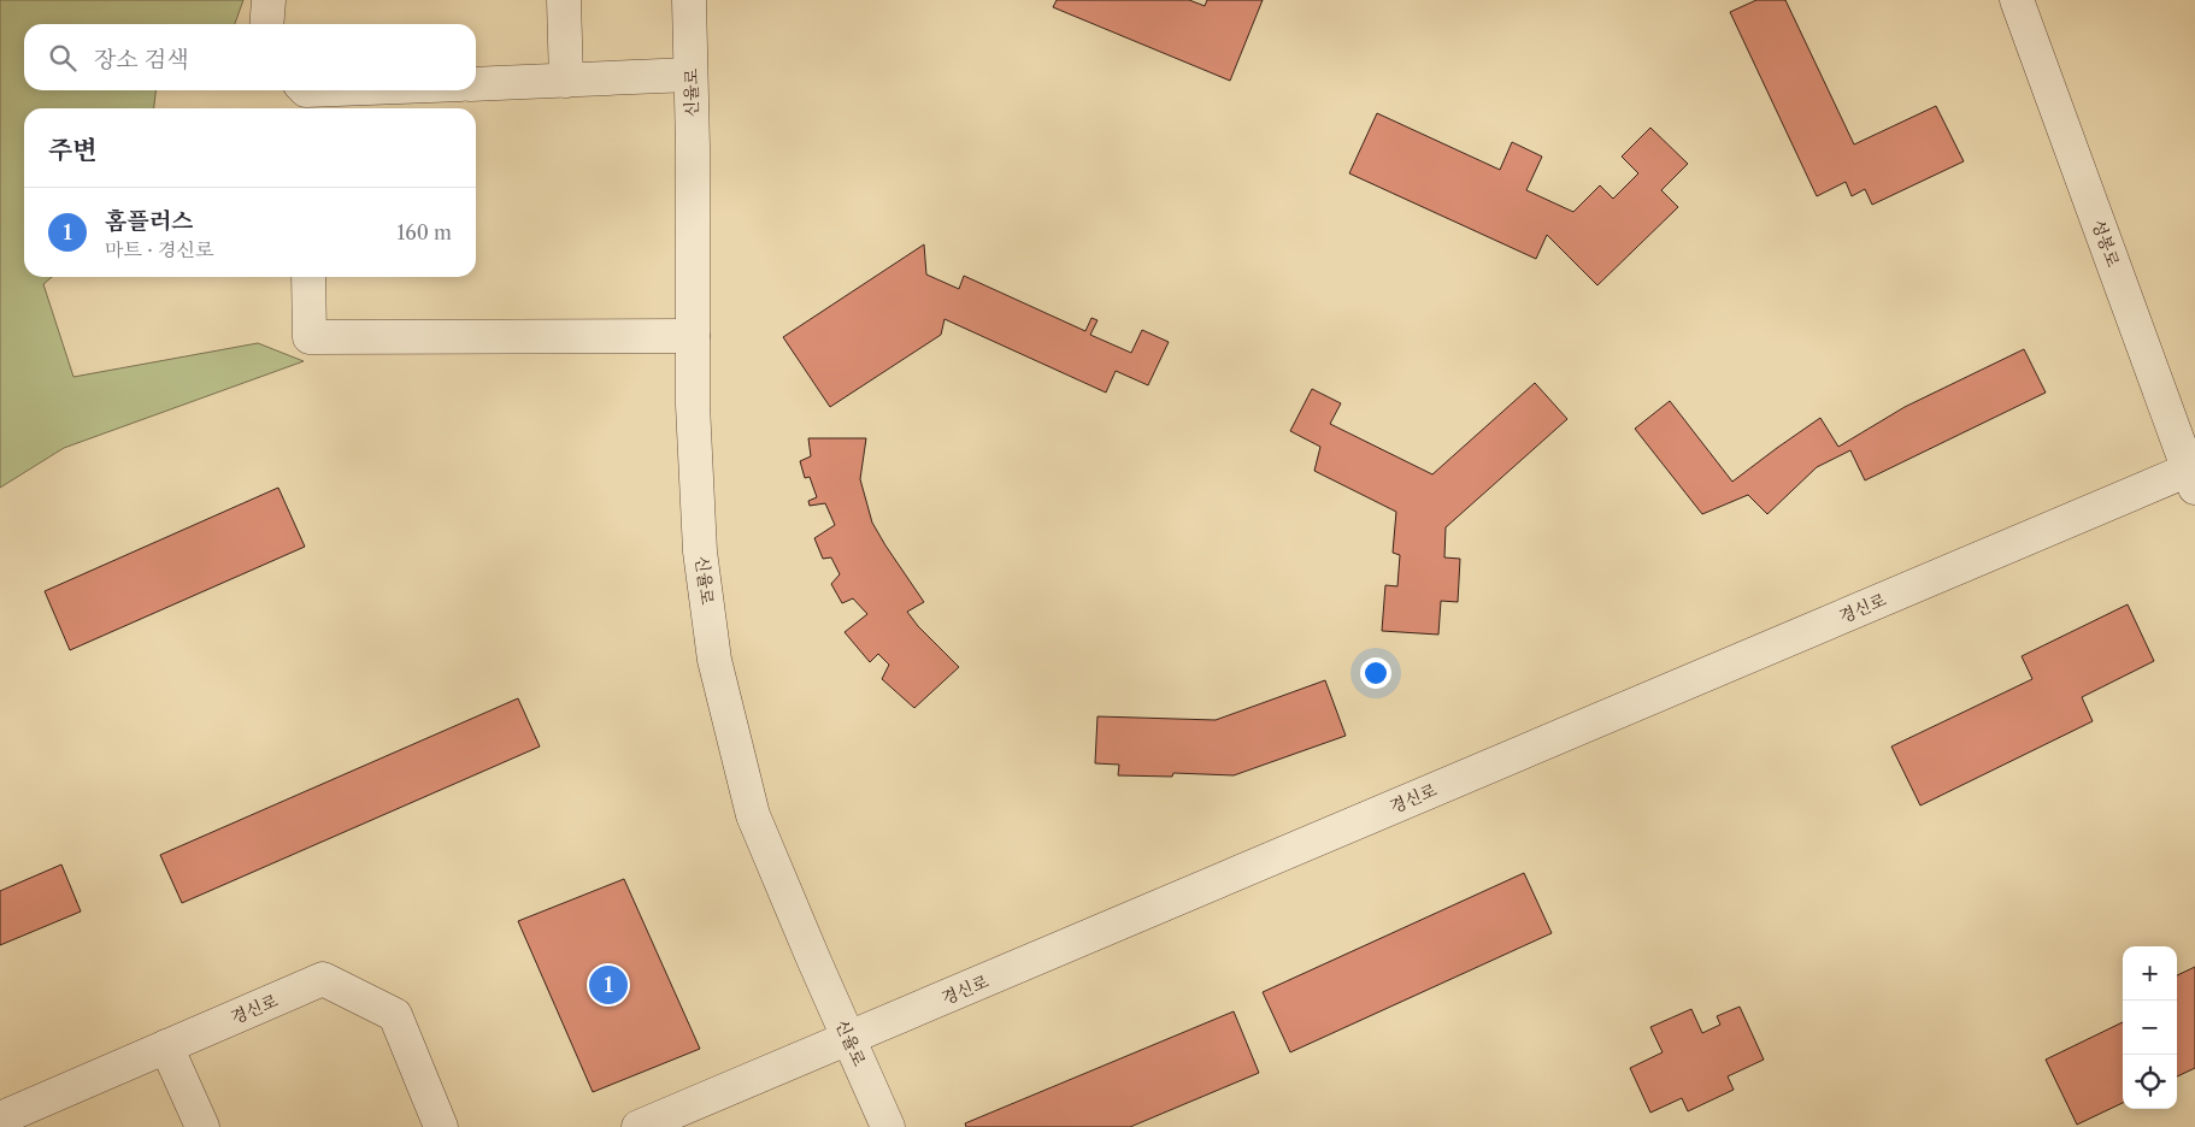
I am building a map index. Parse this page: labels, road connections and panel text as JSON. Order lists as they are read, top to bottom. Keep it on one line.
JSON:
{"streets":{"street":["신율로","성봉로","경신로"]},"crossings":[["신율로","경신로"],["성봉로","경신로"]],"page":{"search":"장소 검색","heading":"주변","list":[{"mark":"1","name":"홈플러스","note":"마트 · 경신로","value":"160 m"}],"map_buttons":["+","−"],"pins":"1"}}
